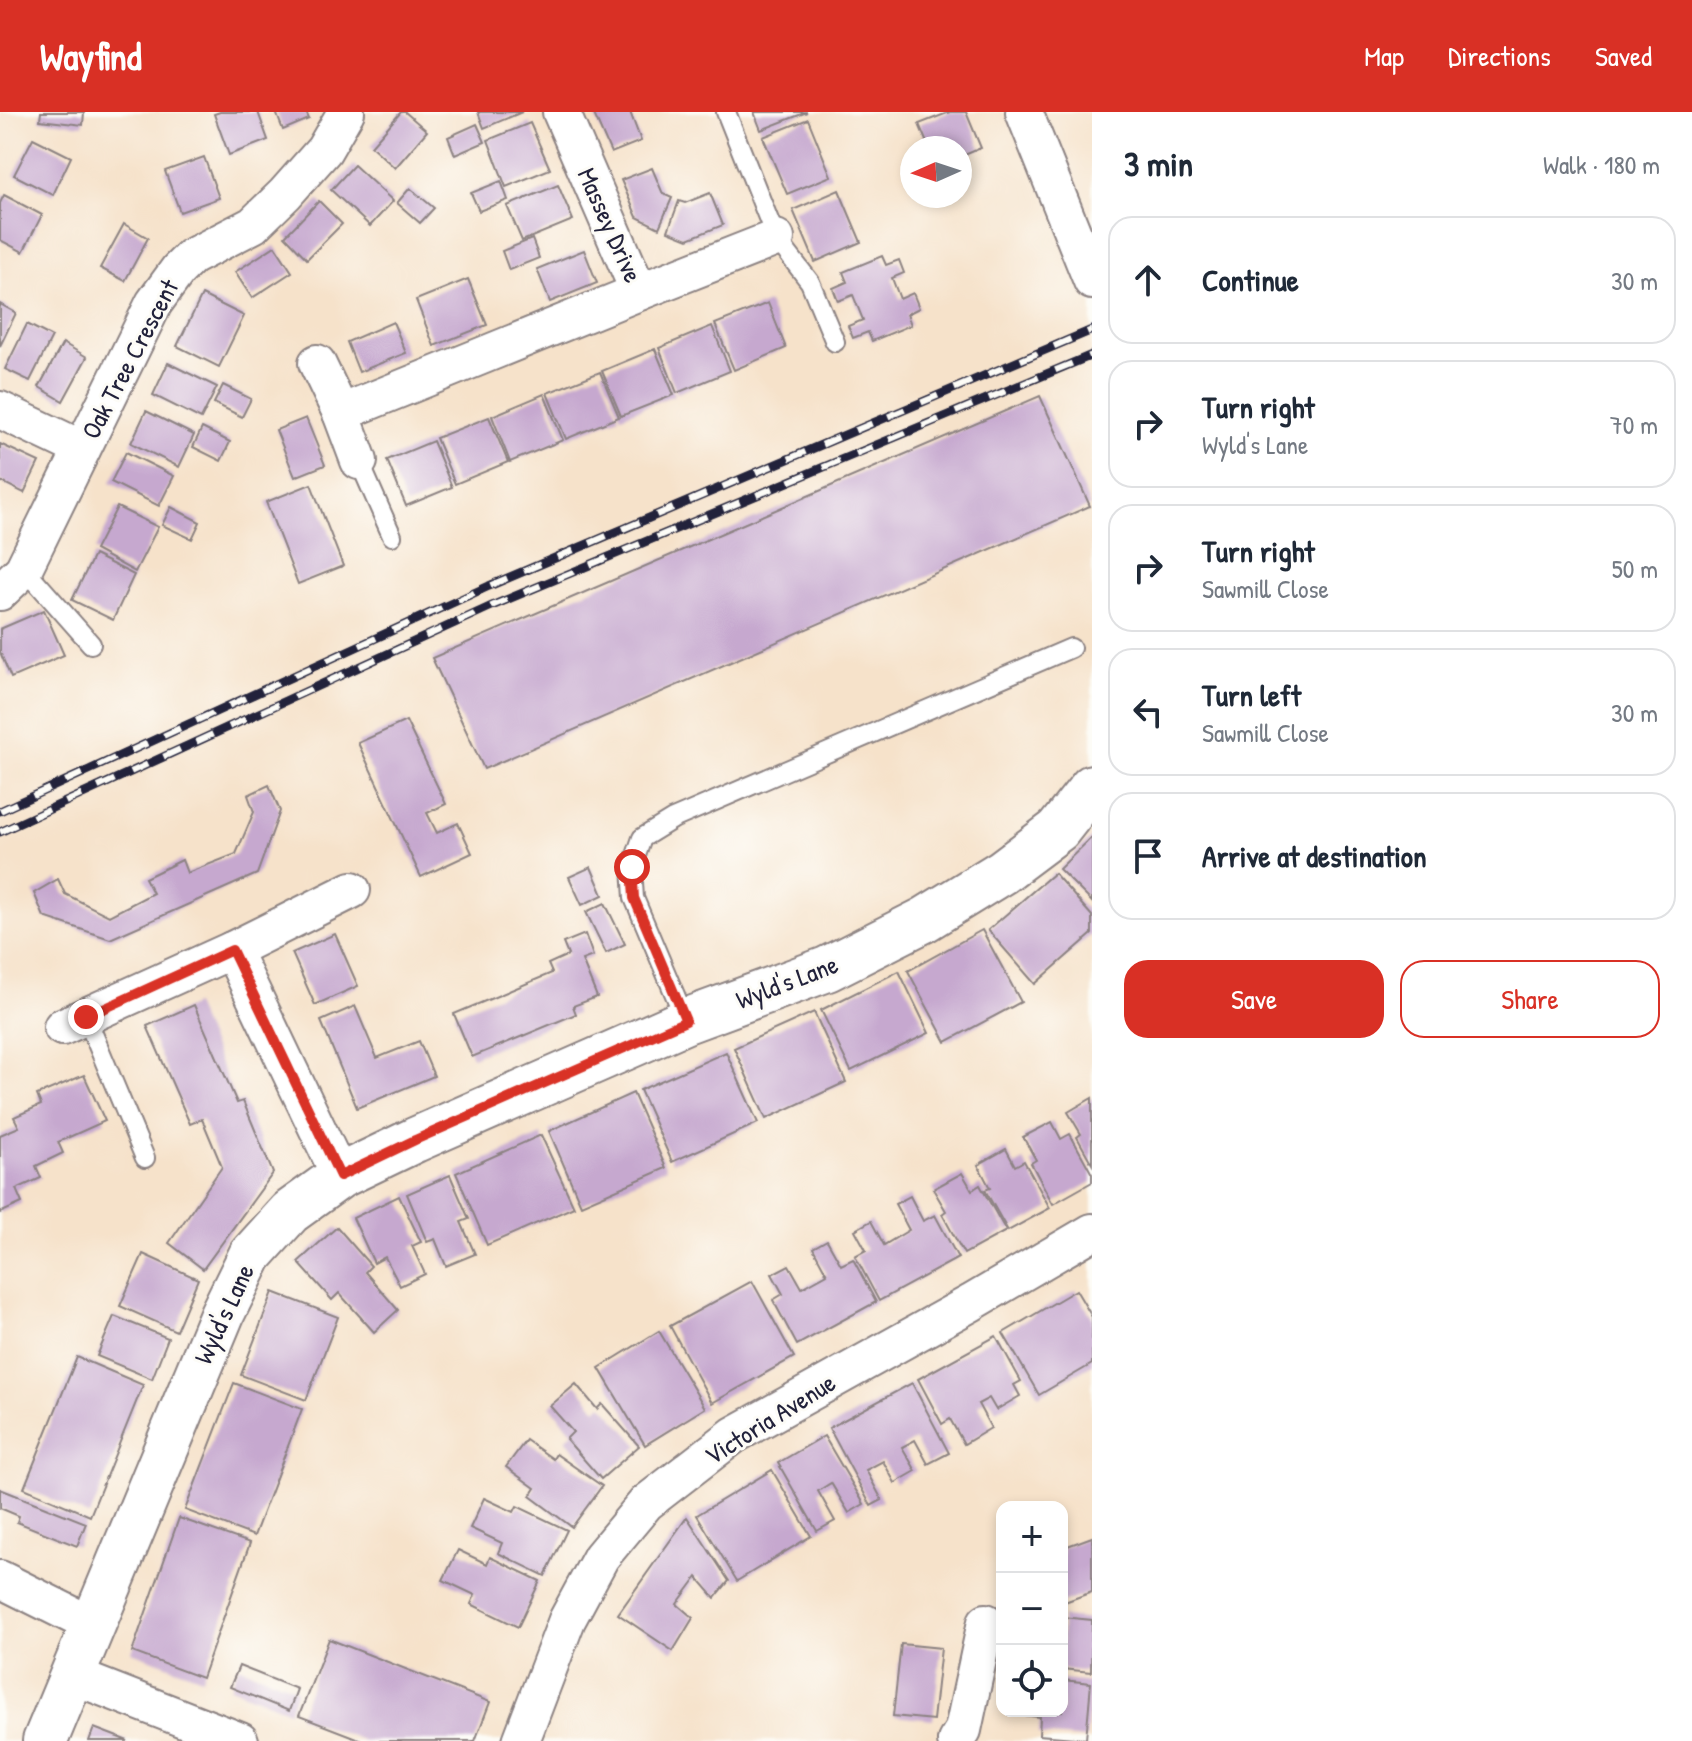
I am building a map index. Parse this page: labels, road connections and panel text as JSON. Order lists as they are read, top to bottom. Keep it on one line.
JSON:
{"streets":{"main road":["Wyld's Lane"],"street":["Massey Drive","Oak Tree Crescent","Victoria Avenue"]},"north":"left","page":{"header":"Wayfind","nav":["Map","Directions","Saved"],"heading":["3 min","Walk · 180 m"],"list":[["Continue","30 m"],["Turn right","Wyld's Lane","70 m"],["Turn right","Sawmill Close","50 m"],["Turn left","Sawmill Close","30 m"],"Arrive at destination"],"buttons":["Save","Share"],"map_buttons":["+","−"]}}
